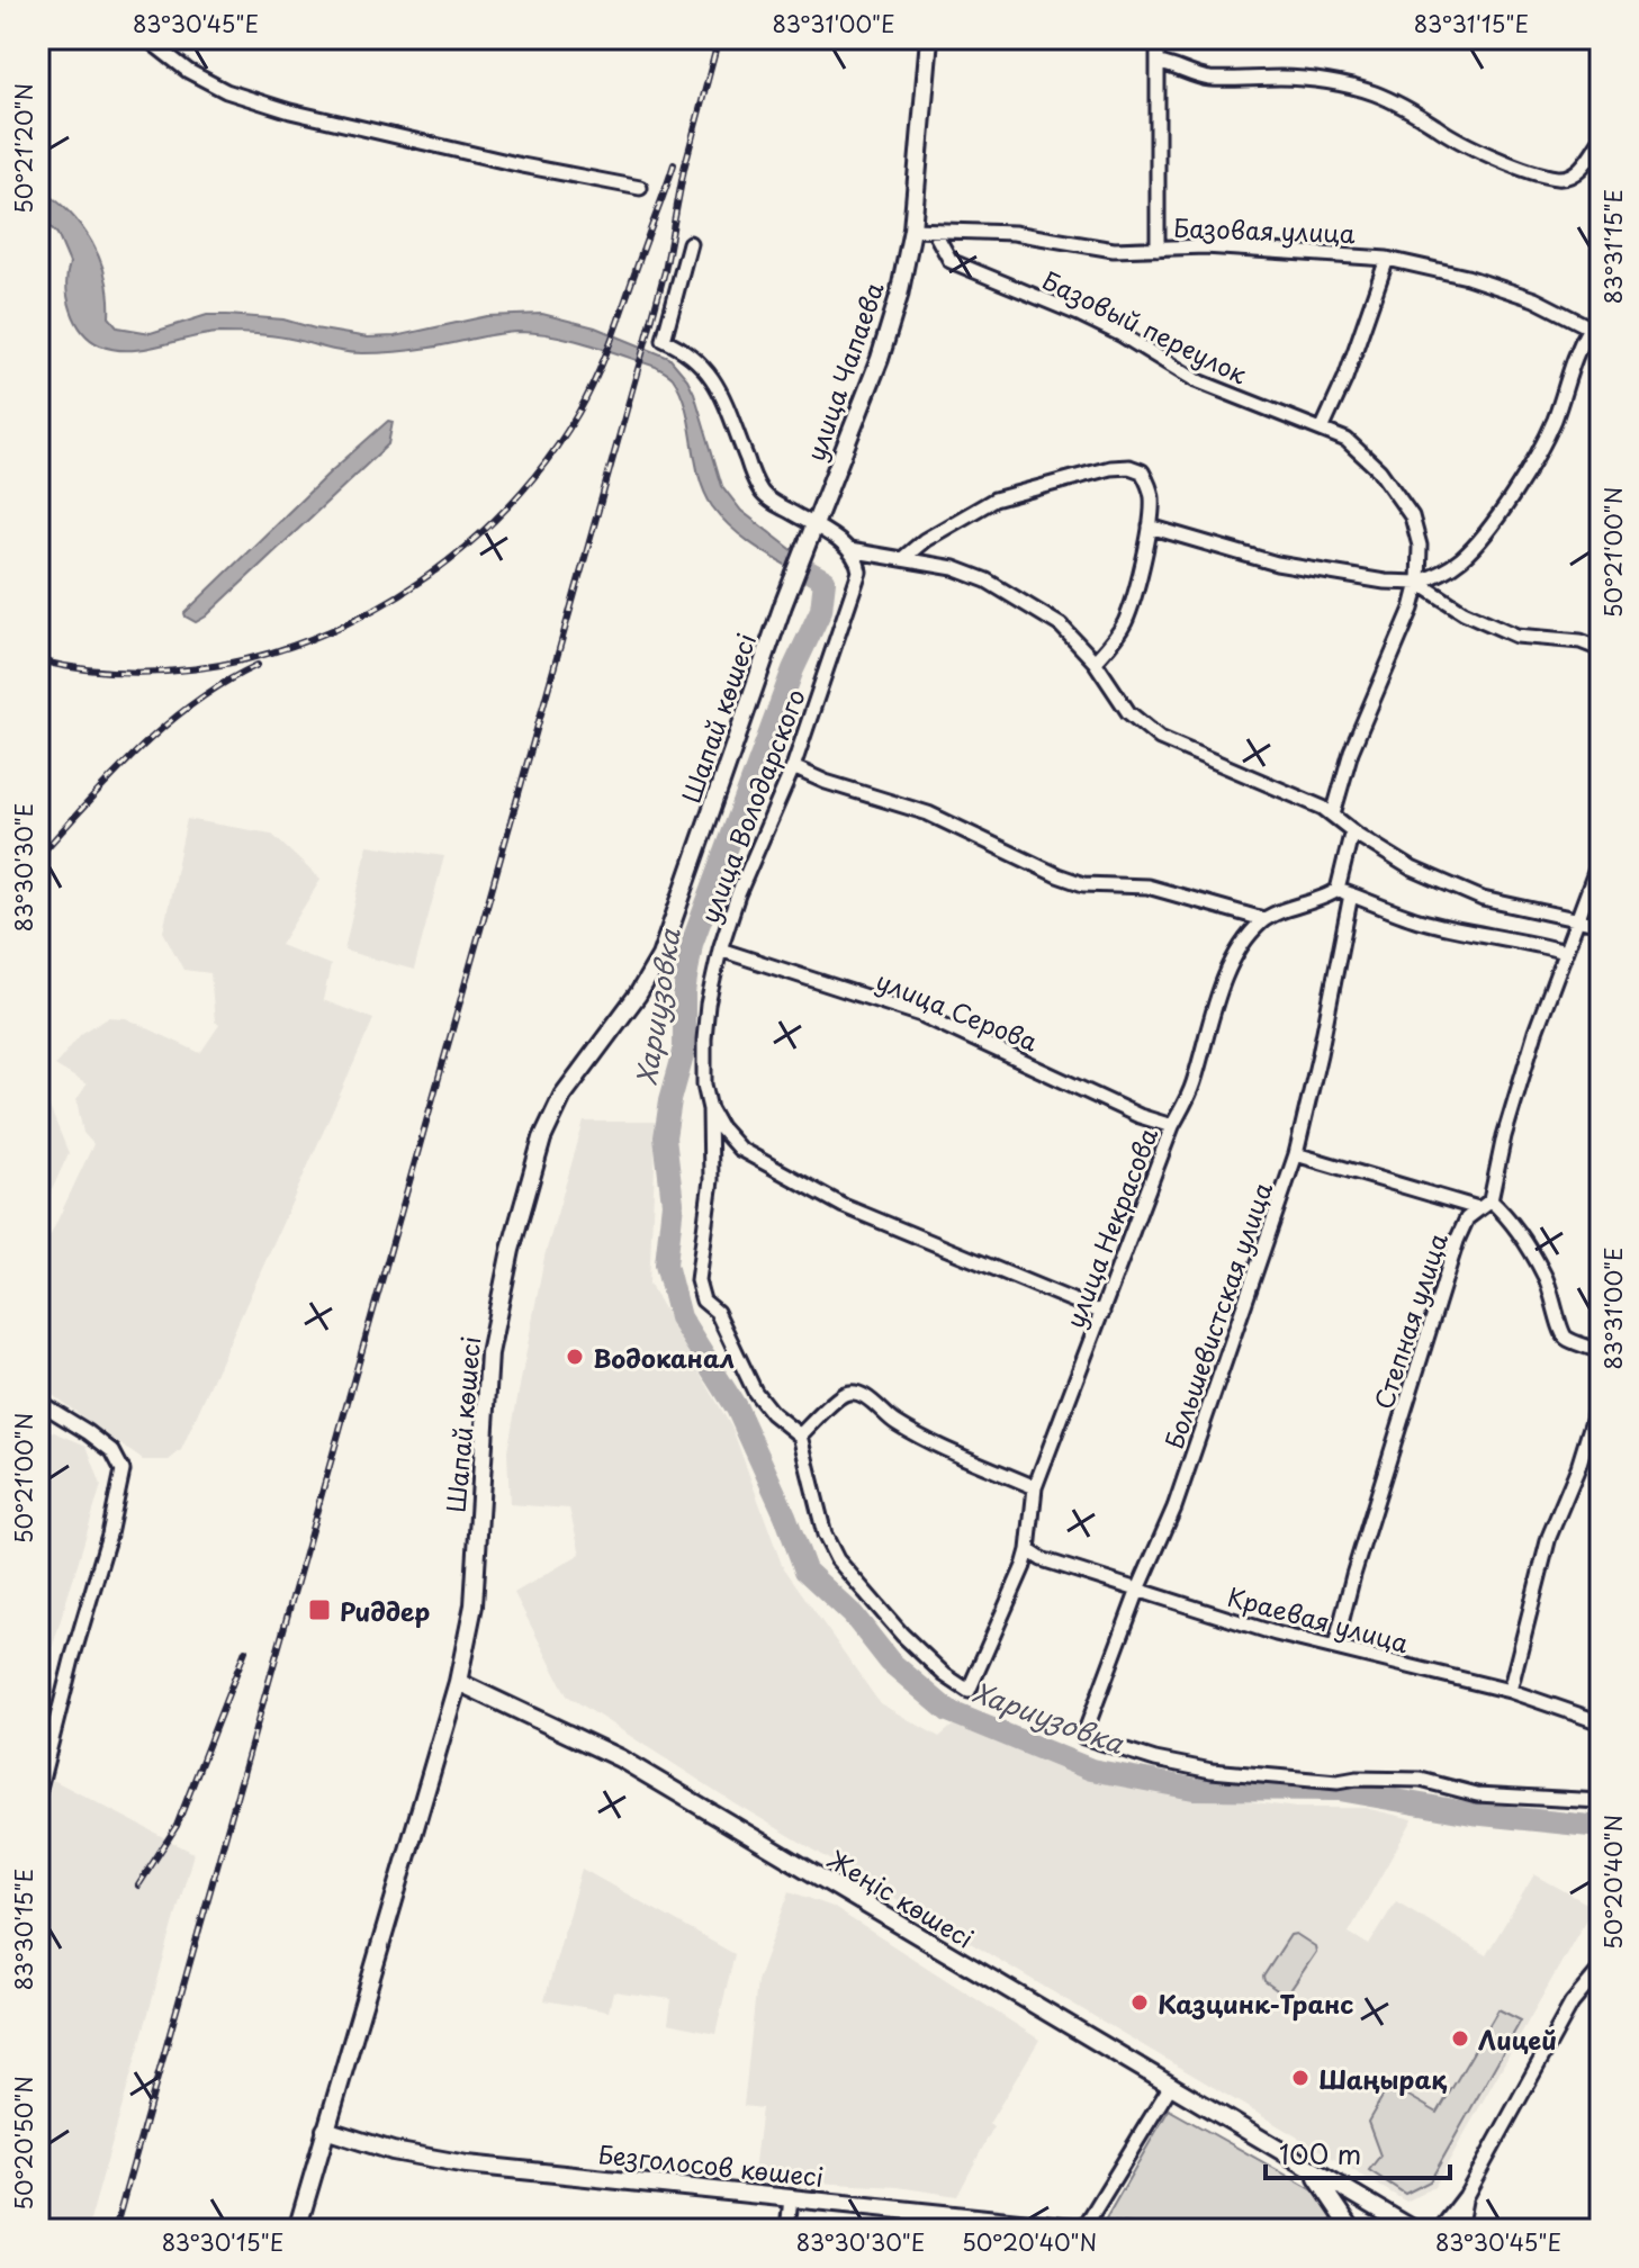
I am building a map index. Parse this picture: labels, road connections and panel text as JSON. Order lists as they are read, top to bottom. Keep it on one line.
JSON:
{"streets":{"street":["Базовая улица","Базовый переулок","улица Чапаева","Шапай көшесі","улица Володарского","улица Серова","улица Некрасова","Большевистская улица","Степная улица","Краевая улица","Жеңіс көшесі","Безголосов көшесі"]},"crossings":[["Базовая улица","Базовый переулок"],["Базовая улица","улица Чапаева"],["улица Чапаева","Шапай көшесі"],["Шапай көшесі","Жеңіс көшесі"],["Шапай көшесі","Безголосов көшесі"],["улица Володарского","улица Серова"],["улица Володарского","улица Некрасова"],["улица Серова","улица Некрасова"],["улица Некрасова","Краевая улица"],["Большевистская улица","Краевая улица"],["Степная улица","Краевая улица"]],"water":["Хариузовка"],"places":{"other":["Водоканал","Казцинк-Транс","Лицей","Шаңырақ"],"transit":["Риддер"]},"scale_bar":"100 m","coordinates":["83°30'45\"E","83°31'00\"E","83°31'15\"E","50°21'20\"N","50°21'00\"N","83°30'30\"E","50°20'40\"N","83°30'15\"E","50°20'50\"N"]}
